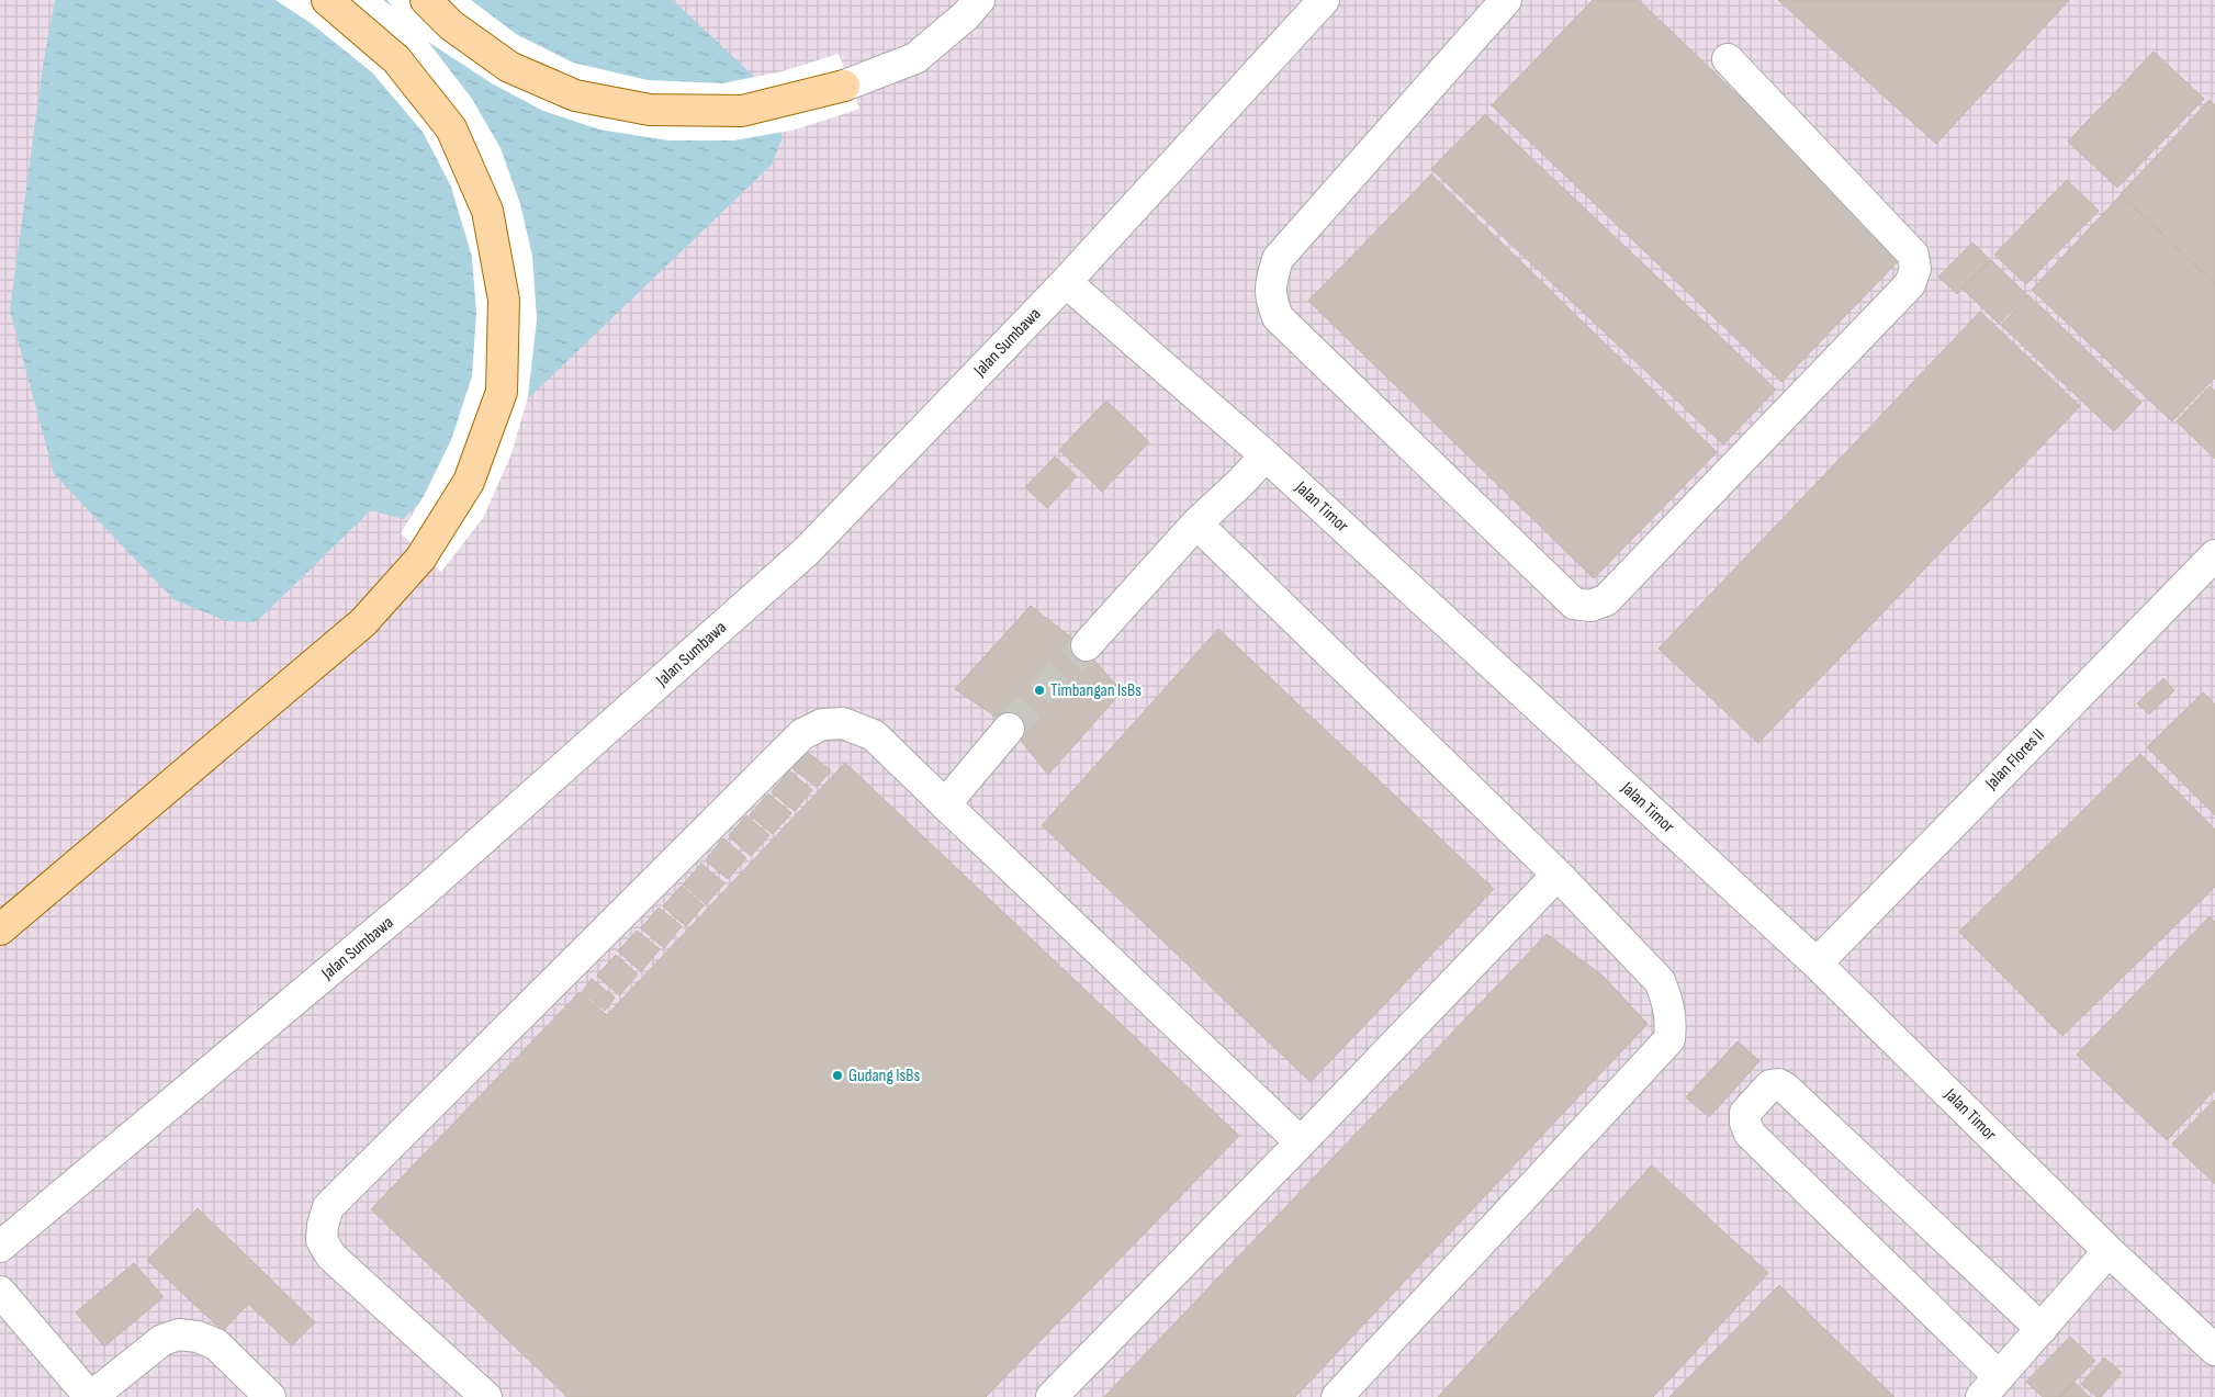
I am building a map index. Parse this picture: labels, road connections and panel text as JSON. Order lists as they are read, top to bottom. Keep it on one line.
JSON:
{"streets":{"street":["Jalan Sumbawa","Jalan Timor","Jalan Flores II"]},"crossings":[["Jalan Sumbawa","Jalan Timor"],["Jalan Timor","Jalan Flores II"]],"places":["Timbangan IsBs","Gudang IsBs"]}
